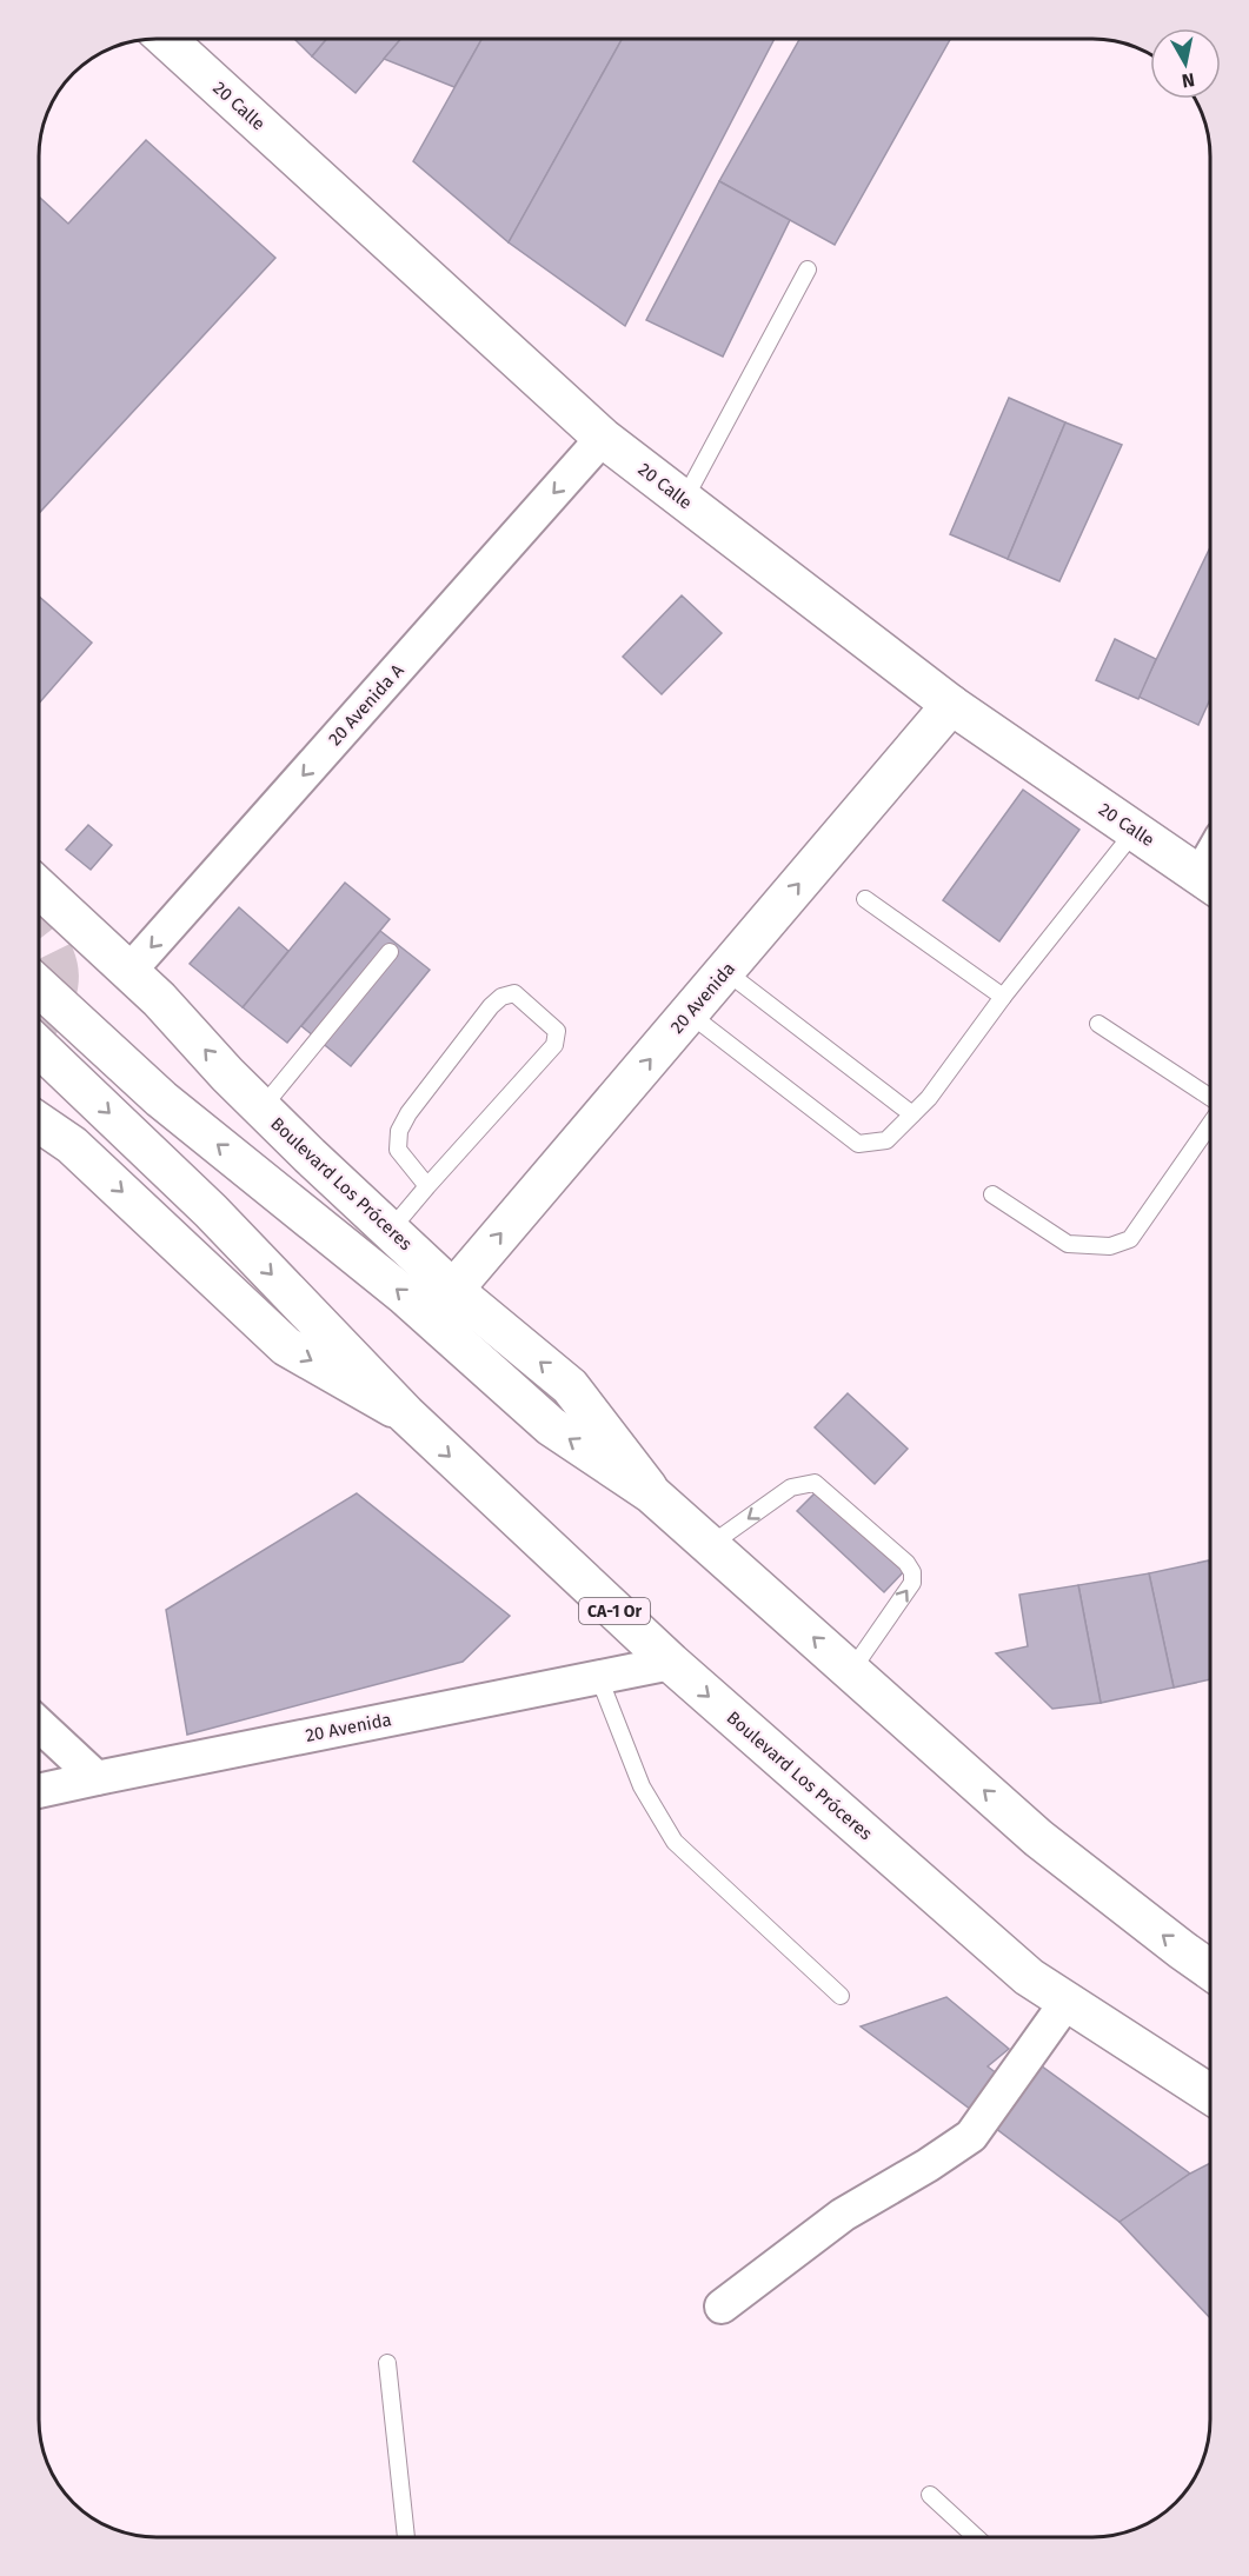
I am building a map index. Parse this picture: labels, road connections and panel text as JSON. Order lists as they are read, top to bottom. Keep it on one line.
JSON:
{"streets":{"main road":["20 Calle","20 Avenida","Boulevard Los Próceres","CA-1 Or"],"street":["20 Avenida A"]},"crossings":[["20 Calle","20 Avenida A"],["20 Calle","20 Avenida"],["20 Avenida A","Boulevard Los Próceres"],["20 Avenida","Boulevard Los Próceres"]],"one_way":["20 Avenida A","20 Avenida"],"north":"bottom"}
